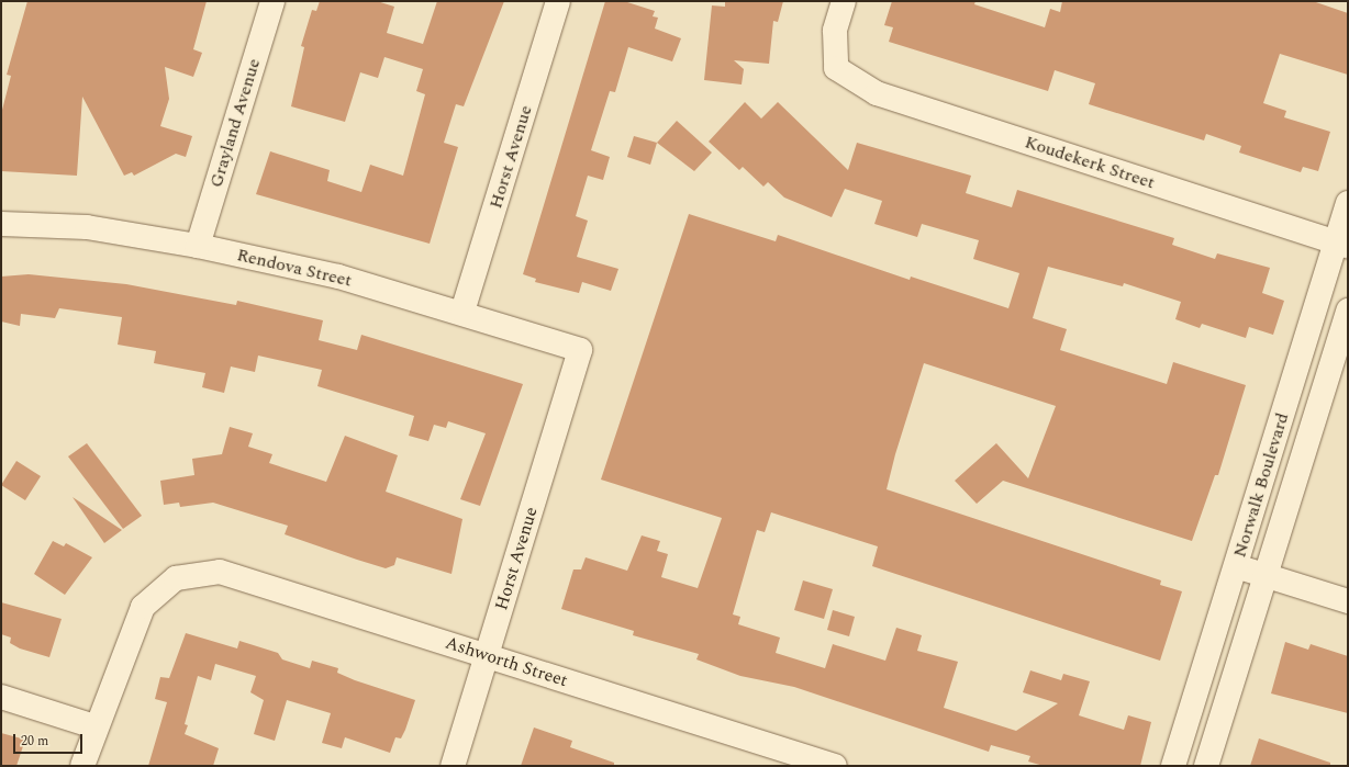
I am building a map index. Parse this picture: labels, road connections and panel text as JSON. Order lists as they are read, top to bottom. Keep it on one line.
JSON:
{"streets":{"street":["Grayland Avenue","Horst Avenue","Koudekerk Street","Rendova Street","Norwalk Boulevard","Ashworth Street"]},"crossings":[["Grayland Avenue","Rendova Street"],["Horst Avenue","Rendova Street"],["Horst Avenue","Ashworth Street"],["Koudekerk Street","Norwalk Boulevard"]],"scale_bar":"20 m"}
